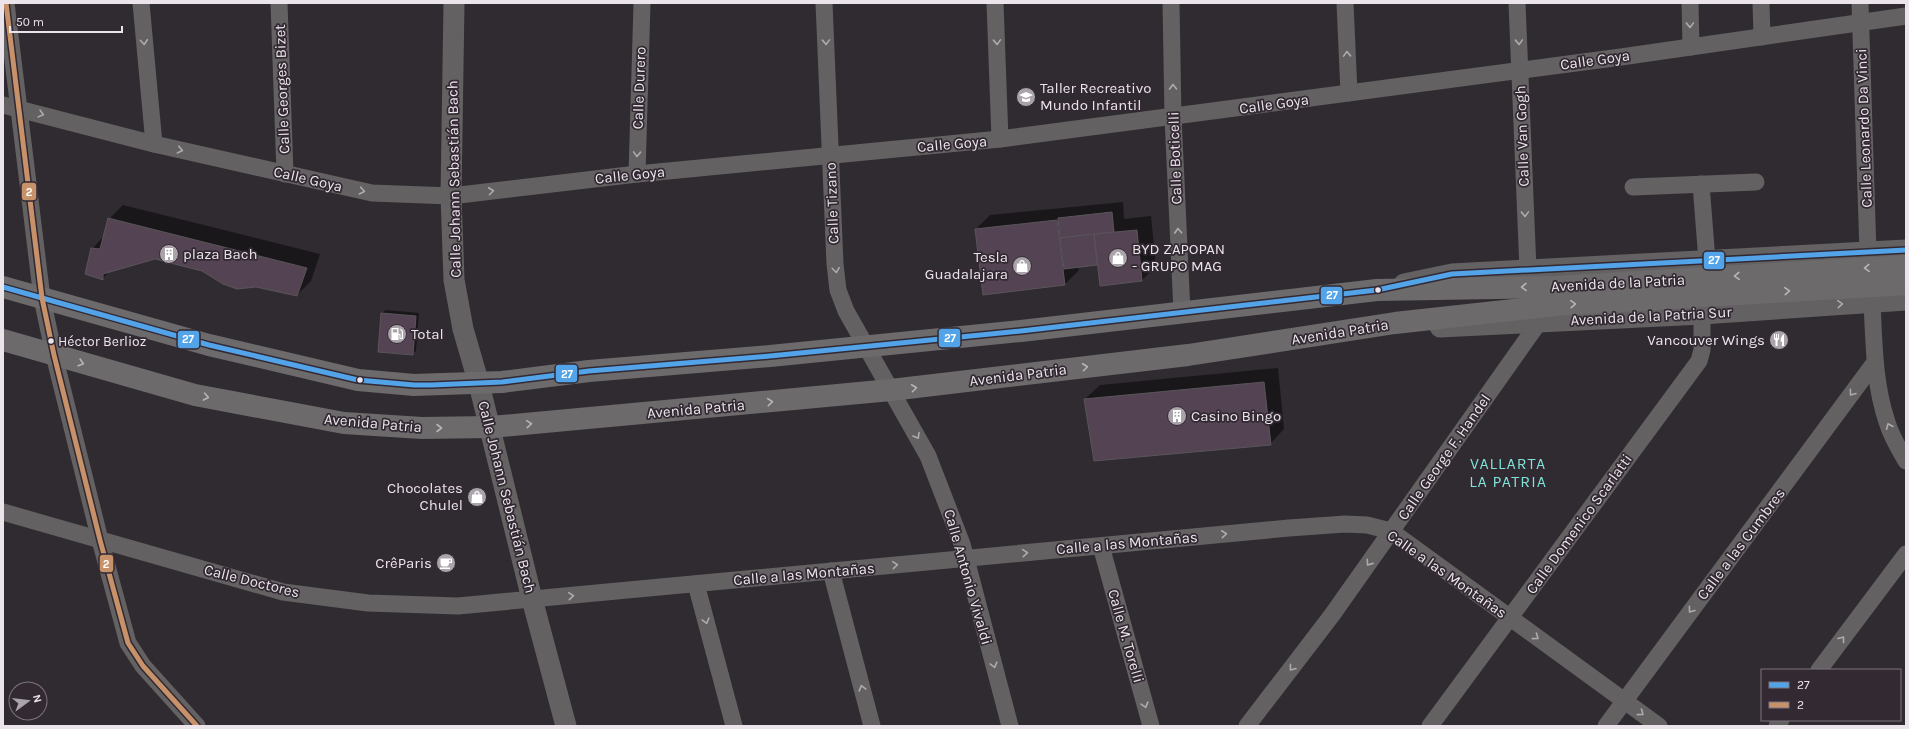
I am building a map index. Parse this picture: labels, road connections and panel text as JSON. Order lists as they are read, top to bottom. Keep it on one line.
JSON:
{"streets":{"main road":["Avenida de la Patria","Avenida Patria"],"street":["Calle Goya","Calle Durero","Calle Georges Bizet","Calle Leonardo Da Vinci","Calle Van Gogh","Calle Boticelli","Calle Johann Sebastián Bach","Calle Tizano","Avenida de la Patria Sur","Calle George F. Handel","Calle Domenico Scarlatti","Calle a las Montañas","Calle a las Cumbres","Calle Antonio Vivaldi","Calle Doctores","Calle M. Torelli"]},"crossings":[["Calle Goya","Calle Durero"],["Calle Goya","Calle Georges Bizet"],["Calle Goya","Calle Leonardo Da Vinci"],["Calle Goya","Calle Van Gogh"],["Calle Goya","Calle Boticelli"],["Calle Goya","Calle Johann Sebastián Bach"],["Calle Goya","Calle Tizano"],["Calle Johann Sebastián Bach","Avenida Patria"],["Calle Johann Sebastián Bach","Calle a las Montañas"],["Calle Johann Sebastián Bach","Calle Doctores"],["Calle Tizano","Avenida Patria"],["Calle Tizano","Calle Antonio Vivaldi"],["Avenida de la Patria","Avenida de la Patria Sur"],["Avenida de la Patria","Avenida Patria"],["Avenida de la Patria Sur","Avenida Patria"],["Avenida de la Patria Sur","Calle George F. Handel"],["Avenida de la Patria Sur","Calle Domenico Scarlatti"],["Avenida Patria","Calle Antonio Vivaldi"],["Calle George F. Handel","Calle a las Montañas"],["Calle Domenico Scarlatti","Calle a las Montañas"],["Calle a las Montañas","Calle a las Cumbres"],["Calle a las Montañas","Calle Antonio Vivaldi"],["Calle a las Montañas","Calle Doctores"],["Calle a las Montañas","Calle M. Torelli"]],"one_way":["Calle Durero","Calle Van Gogh","Calle Boticelli","Calle Tizano","Calle George F. Handel","Calle a las Montañas","Calle M. Torelli"],"districts":["VALLARTA LA PATRIA"],"places":{"school or university":["Taller Recreativo Mundo Infantil"],"building":["plaza Bach","Casino Bingo"],"shop":["BYD ZAPOPAN - GRUPO MAG","Tesla Guadalajara","Chocolates Chulel"],"fuel station":["Total"],"restaurant":["Vancouver Wings"],"other":["Héctor Berlioz"],"cafe":["CrêParis"]},"lines":["transit line 2","transit line 27"],"legend":["27","2"],"scale_bar":"50 m","north":"right"}
